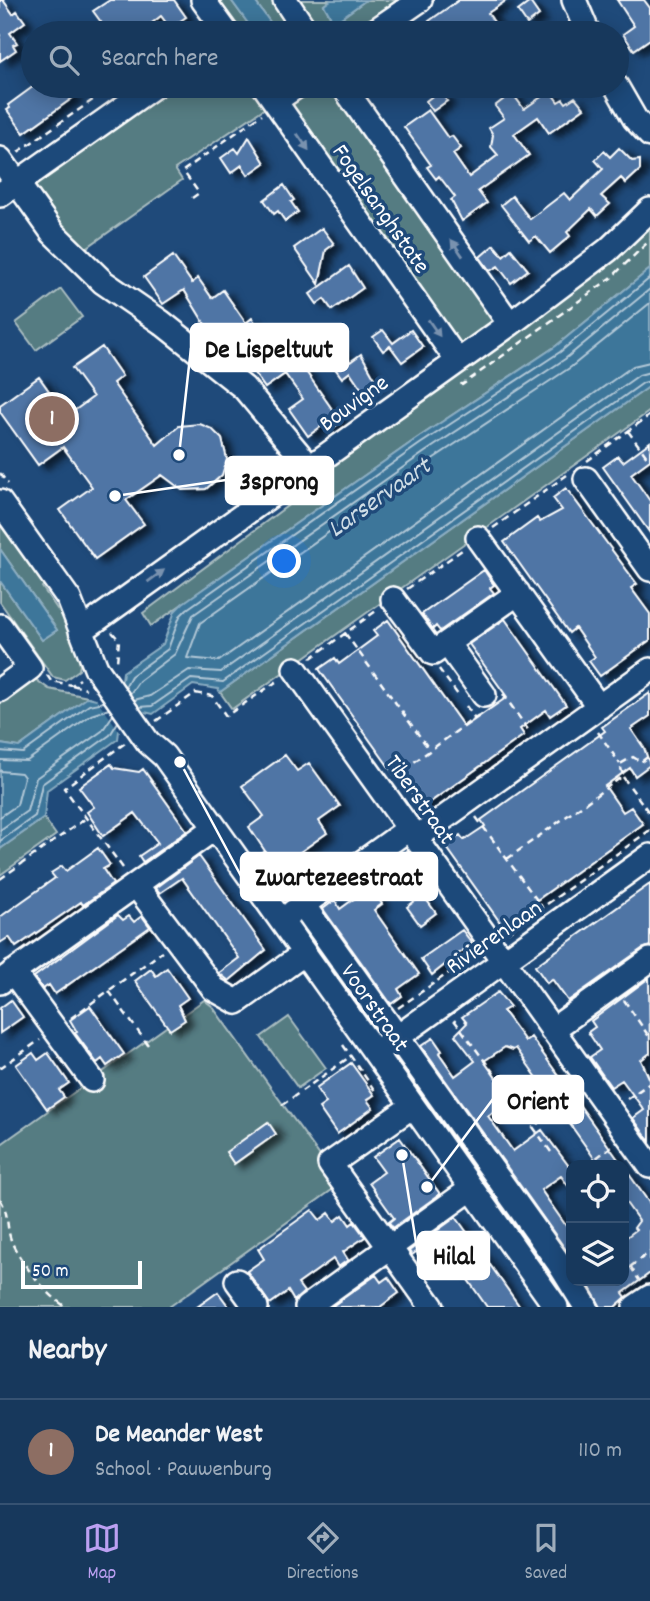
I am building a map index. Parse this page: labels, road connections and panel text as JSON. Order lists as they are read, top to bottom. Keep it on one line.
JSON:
{"streets":{"street":["Fogelsanghstate","Bouvigne","Tiberstraat","Rivierenlaan","Voorstraat"]},"crossings":[["Fogelsanghstate","Bouvigne"],["Bouvigne","Voorstraat"],["Tiberstraat","Rivierenlaan"],["Rivierenlaan","Voorstraat"]],"one_way":["Bouvigne"],"water":["Larservaart"],"places":["De Lispeltuut","3sprong","Zwartezeestraat","Hilal","Orient"],"scale_bar":"50 m","page":{"search":"Search here","pins":"1","scale":"50 m","heading":"Nearby","list":[{"mark":"1","name":"De Meander West","note":"School · Pauwenburg","value":"110 m"}],"nav":["Map","Directions","Saved"]}}
